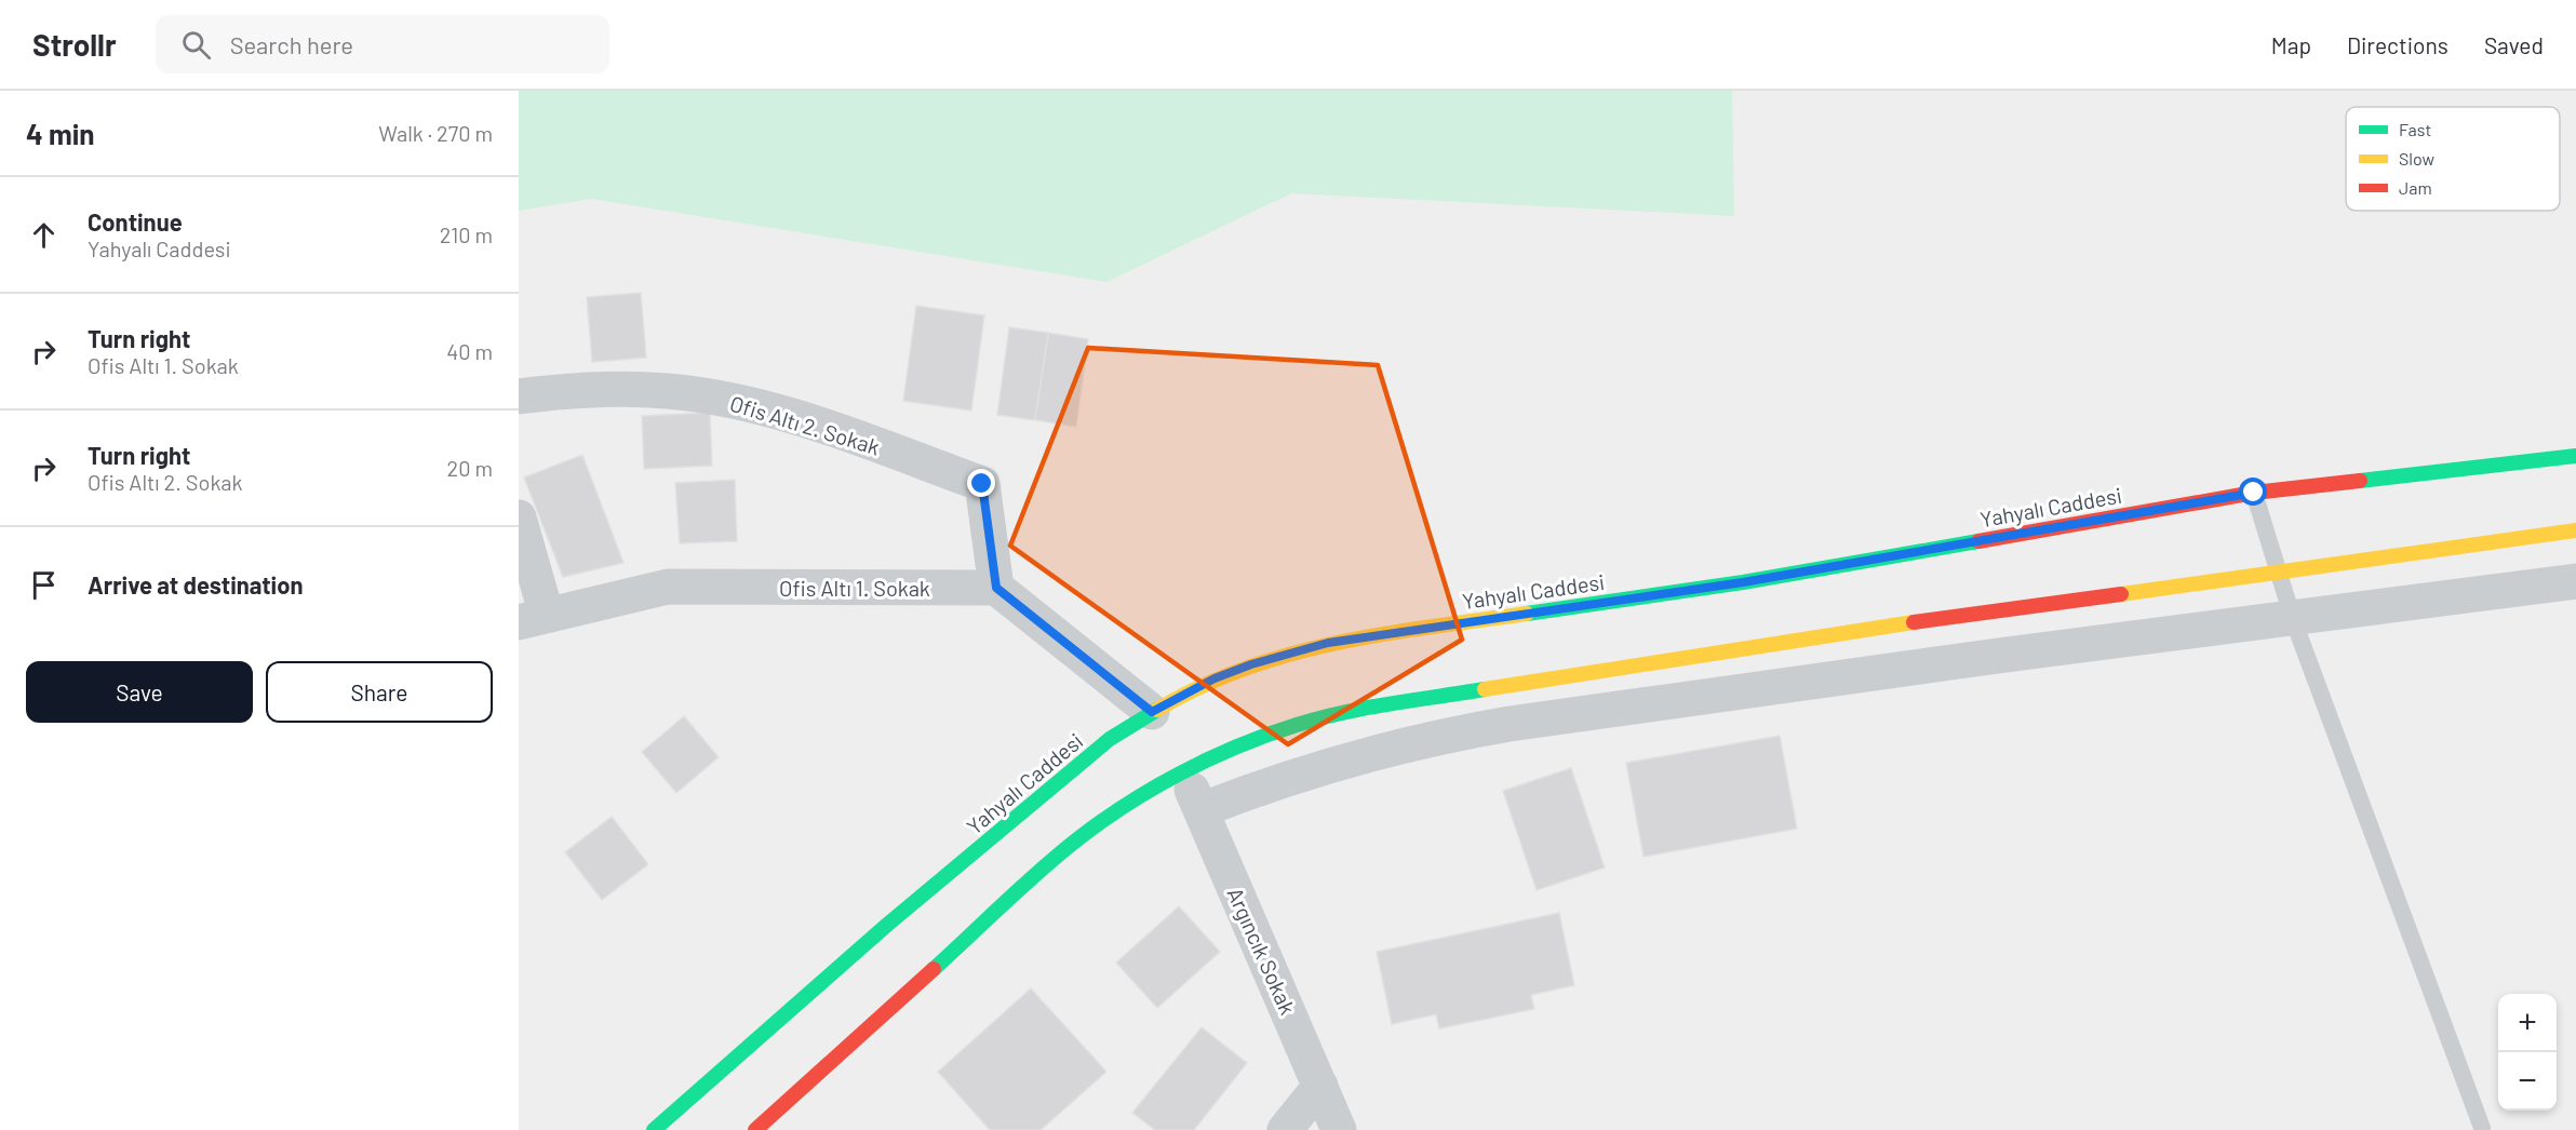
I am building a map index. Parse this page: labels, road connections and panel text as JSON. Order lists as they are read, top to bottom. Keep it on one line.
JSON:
{"streets":{"main road":["Yahyalı Caddesi"],"street":["Ofis Altı 2. Sokak","Ofis Altı 1. Sokak","Argıncık Sokak"]},"crossings":[["Ofis Altı 2. Sokak","Ofis Altı 1. Sokak"]],"legend":["Fast","Slow","Jam"],"page":{"header":"Strollr","search":"Search here","nav":["Map","Directions","Saved"],"heading":["4 min","Walk · 270 m"],"list":[["Continue","Yahyalı Caddesi","210 m"],["Turn right","Ofis Altı 1. Sokak","40 m"],["Turn right","Ofis Altı 2. Sokak","20 m"],"Arrive at destination"],"buttons":["Save","Share"],"map_buttons":["+","−"]}}
